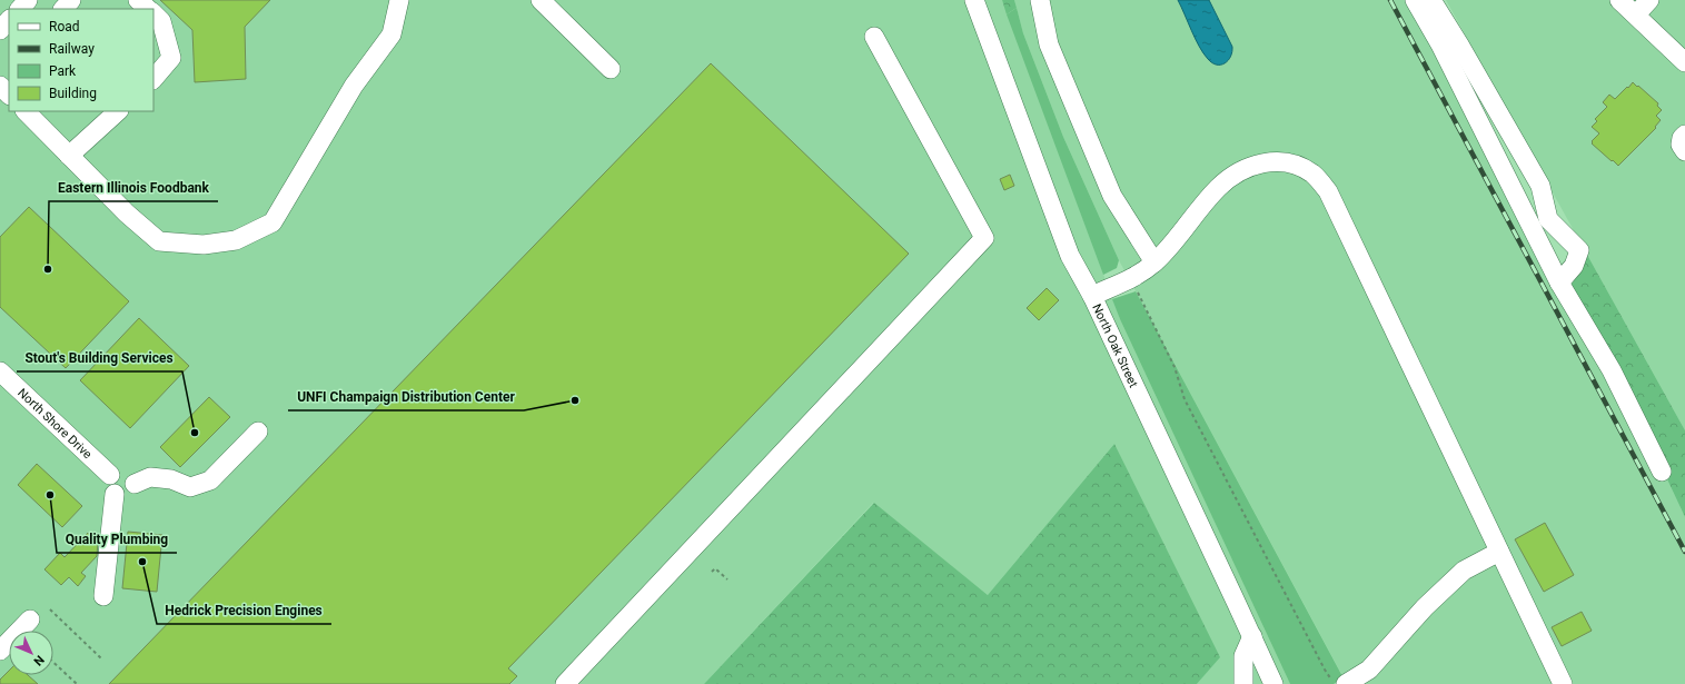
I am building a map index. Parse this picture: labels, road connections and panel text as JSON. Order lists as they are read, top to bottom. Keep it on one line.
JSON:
{"streets":{"street":["North Oak Street","North Shore Drive"]},"places":["Eastern Illinois Foodbank","UNFI Champaign Distribution Center","Stout's Building Services","Quality Plumbing","Hedrick Precision Engines"],"legend":["Road","Railway","Park","Building"],"north":"bottom right"}
